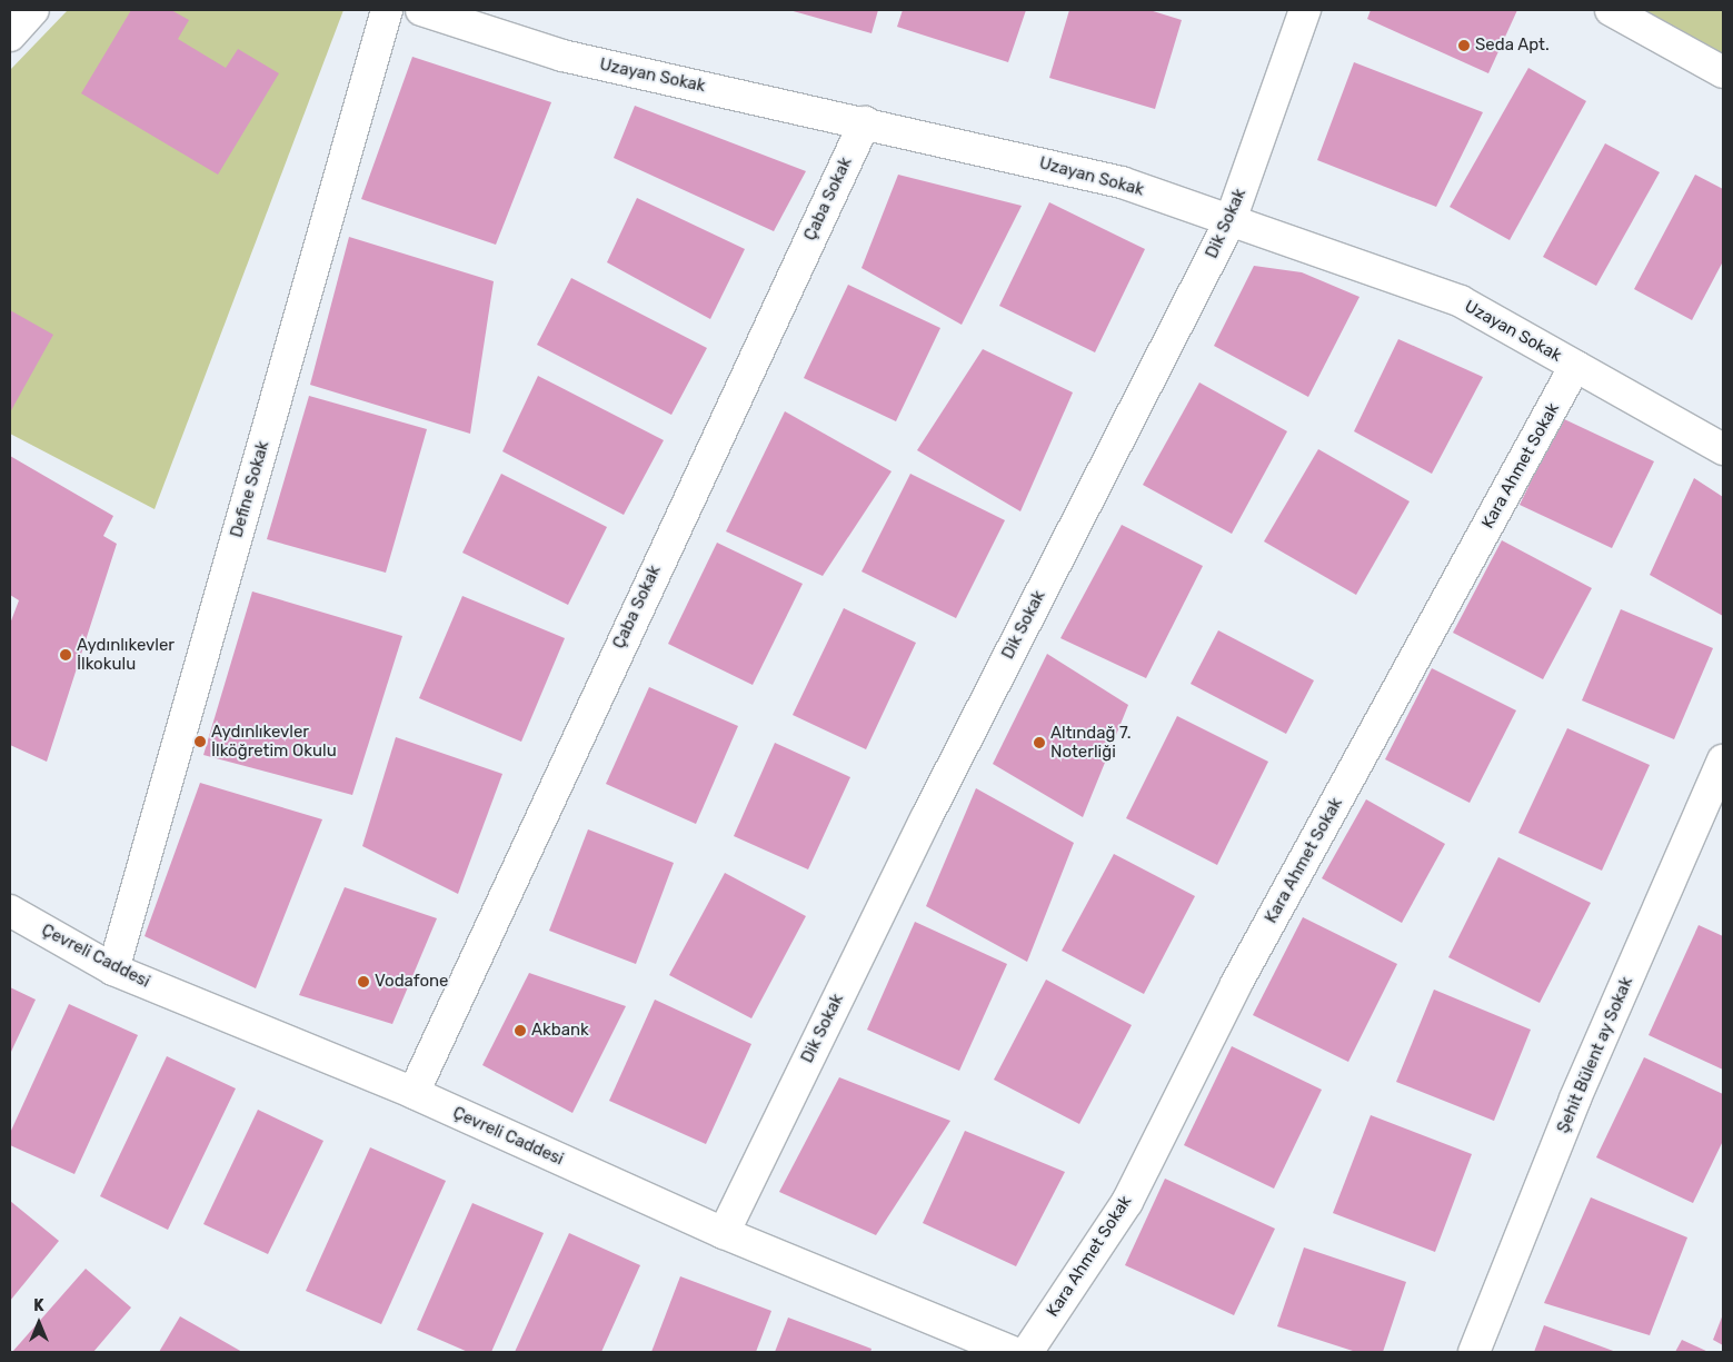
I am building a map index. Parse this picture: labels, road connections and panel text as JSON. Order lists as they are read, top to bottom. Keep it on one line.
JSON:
{"streets":{"street":["Uzayan Sokak","Çaba Sokak","Dik Sokak","Kara Ahmet Sokak","Define Sokak","Çevreli Caddesi","Şehit Bülent ay Sokak"]},"crossings":[["Uzayan Sokak","Çaba Sokak"],["Uzayan Sokak","Dik Sokak"],["Uzayan Sokak","Kara Ahmet Sokak"],["Çaba Sokak","Çevreli Caddesi"],["Dik Sokak","Çevreli Caddesi"],["Define Sokak","Çevreli Caddesi"]],"places":["Seda Apt.","Aydınlıkevler İlkokulu","Aydınlıkevler İlköğretim Okulu","Altındağ 7. Noterliği","Vodafone","Akbank"],"north":"top"}
